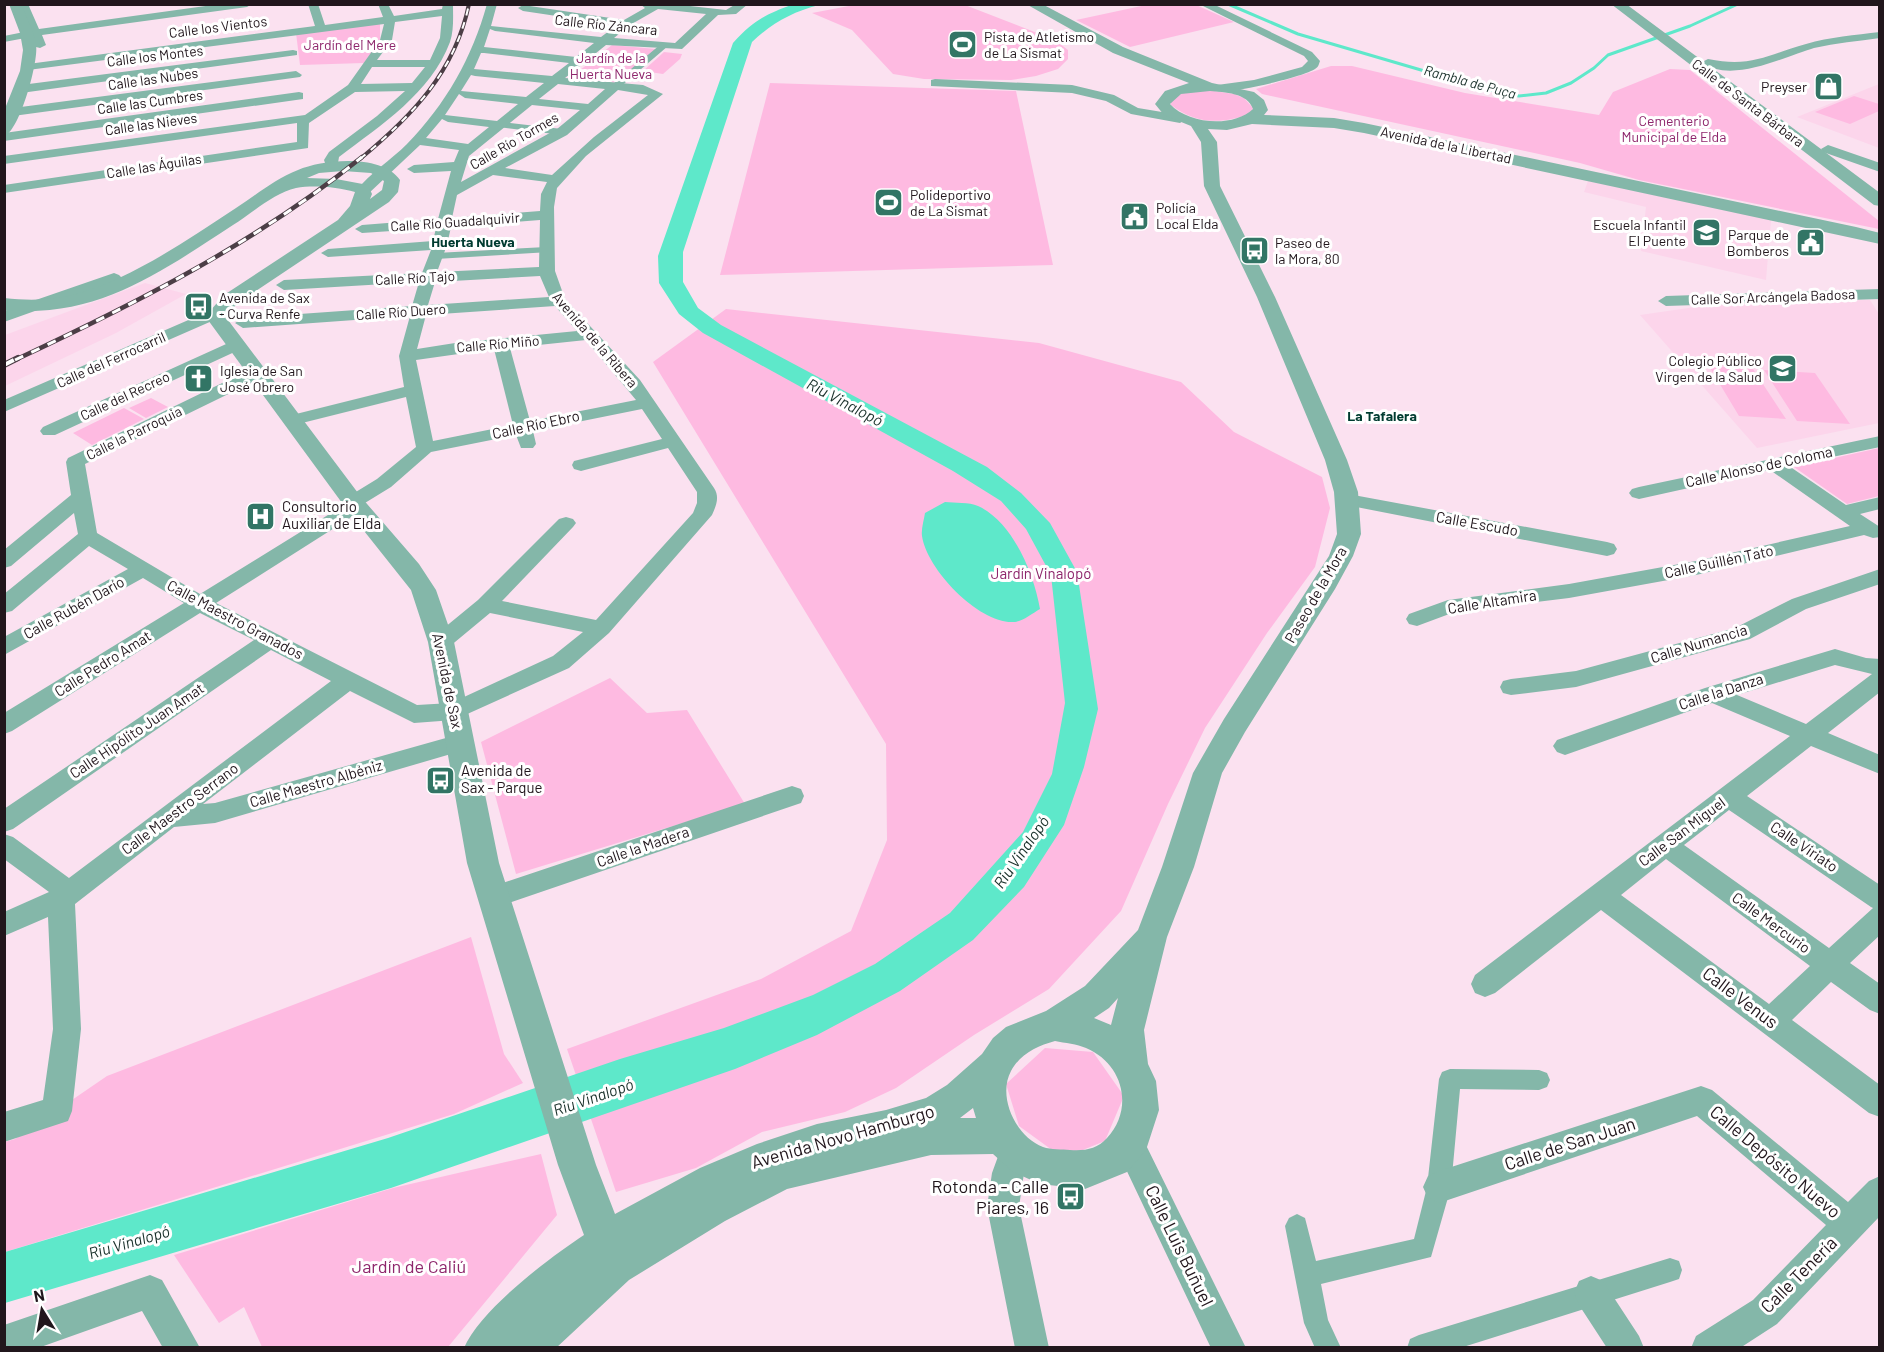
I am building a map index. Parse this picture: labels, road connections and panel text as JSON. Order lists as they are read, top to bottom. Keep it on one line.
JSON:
{"streets":{"street":["Calle Río Záncara","Calle los Vientos","Calle los Montes","Calle las Nubes","Calle las Cumbres","Calle de Santa Bárbara","Calle las Nieves","Calle Río Tormes","Avenida de la Libertad","Calle las Águilas","Calle Río Guadalquivir","Calle Río Tajo","Calle Sor Arcángela Badosa","Calle Río Duero","Avenida de la Ribera","Calle Río Miño","Calle del Ferrocarril","Calle del Recreo","Calle Río Ebro","Calle la Parroquia","Calle Alonso de Coloma","Calle Escudo","Calle Guillén Tato","Paseo de la Mora","Calle Altamira","Calle Rubén Darío","Calle Maestro Granados","Calle Numancia","Calle Pedro Amat","Avenida de Sax","Calle la Danza","Calle Hipólito Juan Amat","Calle Maestro Albéniz","Calle Maestro Serrano","Calle San Miguel","Calle la Madera","Calle Viriato","Calle Mercurio","Calle Venus","Avenida Novo Hamburgo","Calle de San Juan","Calle Depósito Nuevo","Calle Luis Buñuel","Calle Tenería"]},"crossings":[["Calle los Montes","Calle las Nubes"],["Calle las Nieves","Calle las Águilas"],["Avenida de la Libertad","Paseo de la Mora"],["Calle Río Guadalquivir","Avenida de la Ribera"],["Calle Río Tajo","Avenida de la Ribera"],["Calle Río Duero","Avenida de la Ribera"],["Avenida de la Ribera","Calle Río Miño"],["Avenida de la Ribera","Calle Río Ebro"],["Avenida de la Ribera","Calle Maestro Granados"],["Avenida de la Ribera","Avenida de Sax"],["Calle del Ferrocarril","Avenida de Sax"],["Calle del Recreo","Avenida de Sax"],["Calle Río Ebro","Calle Pedro Amat"],["Calle la Parroquia","Avenida de Sax"],["Calle Escudo","Paseo de la Mora"],["Calle Guillén Tato","Calle Altamira"],["Calle Rubén Darío","Calle Maestro Granados"],["Calle Maestro Granados","Calle Pedro Amat"],["Calle Maestro Granados","Avenida de Sax"],["Calle Maestro Granados","Calle Hipólito Juan Amat"],["Calle Maestro Granados","Calle Maestro Serrano"],["Calle Pedro Amat","Avenida de Sax"],["Avenida de Sax","Calle Maestro Albéniz"],["Avenida de Sax","Calle la Madera"],["Avenida de Sax","Avenida Novo Hamburgo"],["Calle Maestro Albéniz","Calle Maestro Serrano"],["Calle San Miguel","Calle Viriato"],["Calle San Miguel","Calle Mercurio"],["Calle San Miguel","Calle Venus"],["Avenida Novo Hamburgo","Calle Luis Buñuel"],["Calle de San Juan","Calle Depósito Nuevo"],["Calle Depósito Nuevo","Calle Tenería"]],"districts":["Huerta Nueva","La Tafalera"],"water":["Rambla de Puça","Riu Vinalopó"],"parks":["Jardín del Mere","Jardín de la Huerta Nueva","Cementerio Municipal de Elda","Jardín Vinalopó","Jardín de Caliú"],"places":{"sports":["Pista de Atletismo de La Sismat","Polideportivo de La Sismat"],"shop":["Preyser"],"public building":["Policía Local Elda","Parque de Bomberos"],"school or university":["Escuela Infantil El Puente","Colegio Público Virgen de la Salud"],"bus stop":["Paseo de la Mora, 80","Avenida de Sax - Curva Renfe","Avenida de Sax - Parque","Rotonda - Calle Piares, 16"],"church":["Iglesia de San José Obrero"],"hospital":["Consultorio Auxiliar de Elda"]},"north":"top"}
